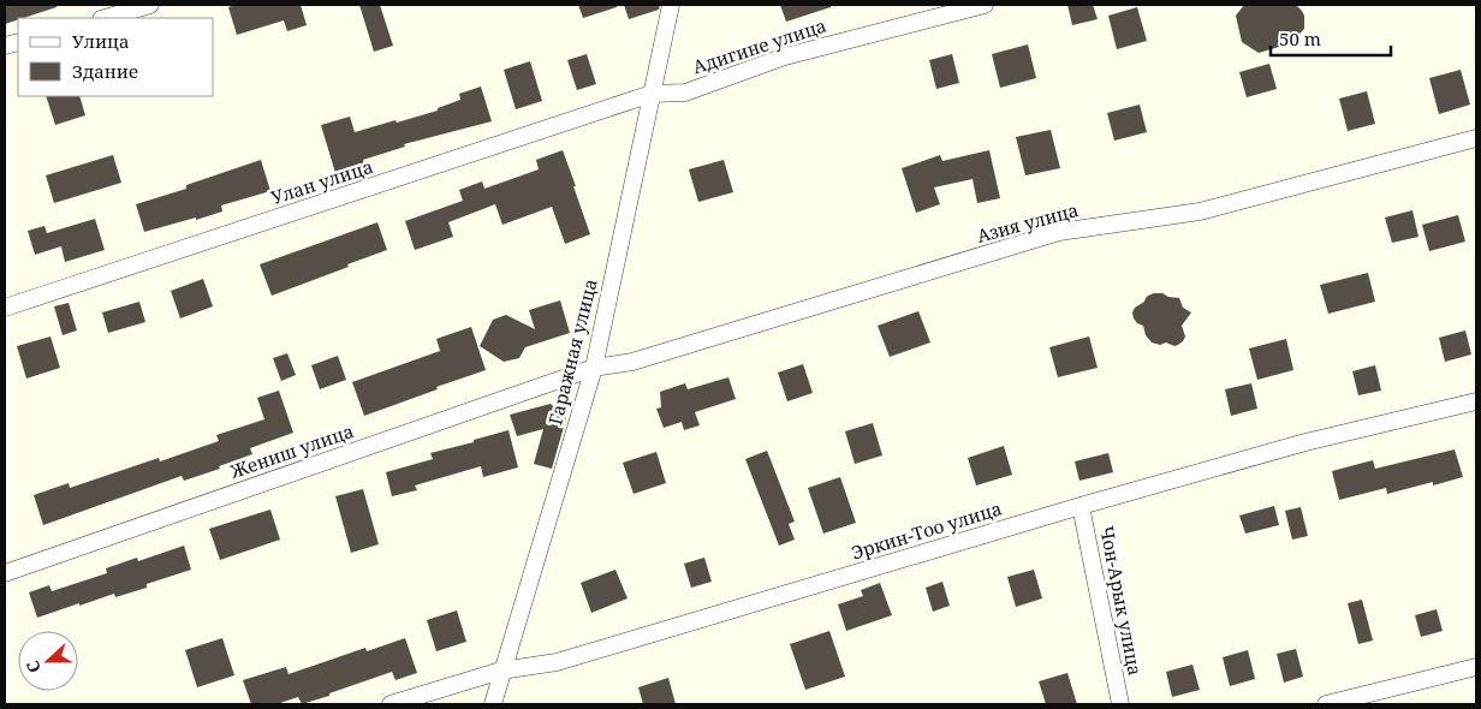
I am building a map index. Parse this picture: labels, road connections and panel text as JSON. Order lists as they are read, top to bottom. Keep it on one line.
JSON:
{"streets":{"street":["Адигине улица","Улан улица","Азия улица","Гаражная улица","Жениш улица","Эркин-Тоо улица","Чон-Арык улица"]},"crossings":[["Адигине улица","Улан улица"],["Адигине улица","Гаражная улица"],["Улан улица","Гаражная улица"],["Азия улица","Гаражная улица"],["Азия улица","Жениш улица"],["Гаражная улица","Жениш улица"],["Гаражная улица","Эркин-Тоо улица"],["Эркин-Тоо улица","Чон-Арык улица"]],"legend":["Улица","Здание"],"scale_bar":"50 m","north":"left"}
